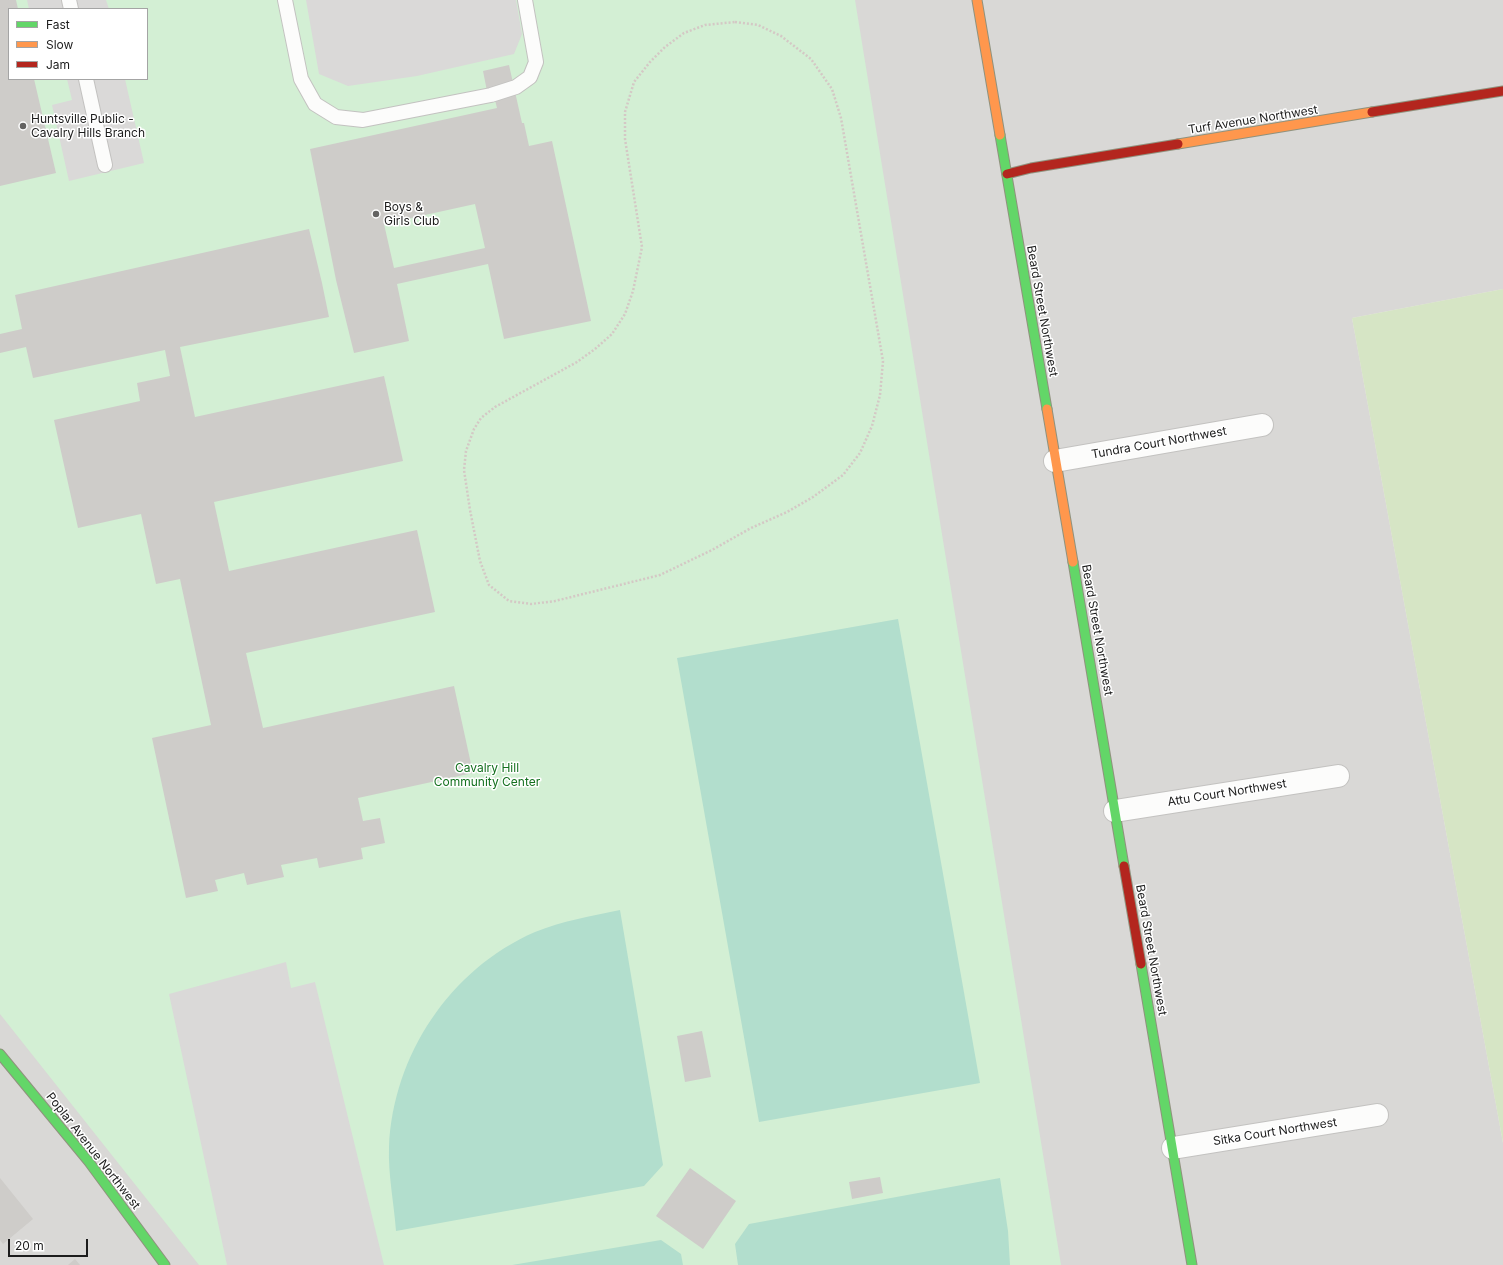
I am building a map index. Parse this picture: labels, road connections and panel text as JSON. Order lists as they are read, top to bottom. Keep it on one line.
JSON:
{"streets":{"street":["Turf Avenue Northwest","Beard Street Northwest","Tundra Court Northwest","Attu Court Northwest","Sitka Court Northwest","Poplar Avenue Northwest"]},"crossings":[["Turf Avenue Northwest","Beard Street Northwest"],["Beard Street Northwest","Tundra Court Northwest"],["Beard Street Northwest","Attu Court Northwest"],["Beard Street Northwest","Sitka Court Northwest"]],"parks":["Cavalry Hill Community Center"],"places":["Huntsville Public - Cavalry Hills Branch","Boys & Girls Club"],"legend":["Fast","Slow","Jam"],"scale_bar":"20 m"}
